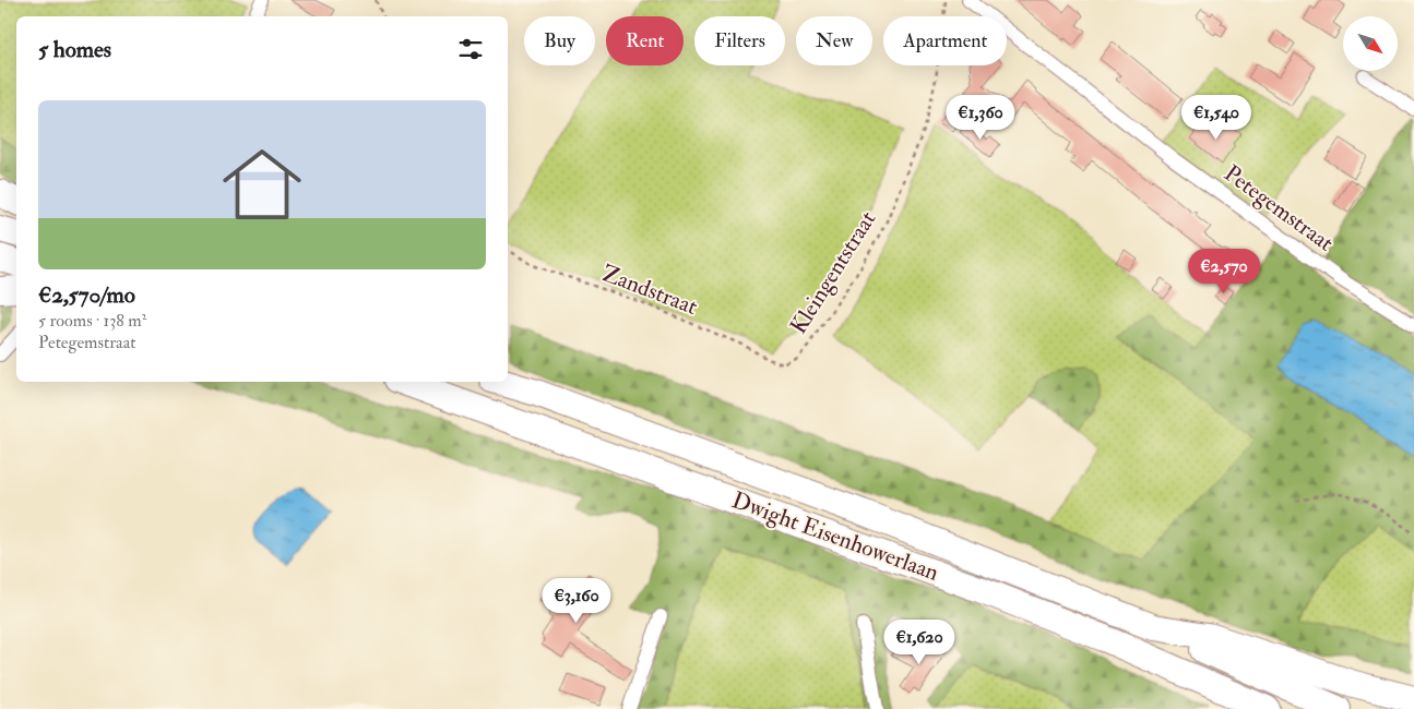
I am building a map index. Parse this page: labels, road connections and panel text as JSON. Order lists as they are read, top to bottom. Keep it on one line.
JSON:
{"streets":{"highway":["Dwight Eisenhowerlaan"],"street":["Petegemstraat"],"path":["Kleingentstraat","Zandstraat"]},"crossings":[["Kleingentstraat","Zandstraat"]],"north":"bottom right","page":{"chip":["Buy","Rent","Filters","New","Apartment"],"heading":"5 homes","list":[{"name":"€2,570/mo","note":"5 rooms · 138 m² · Petegemstraat"}],"price":["€1,360","€1,540","€2,570","€3,160","€1,620"]}}
